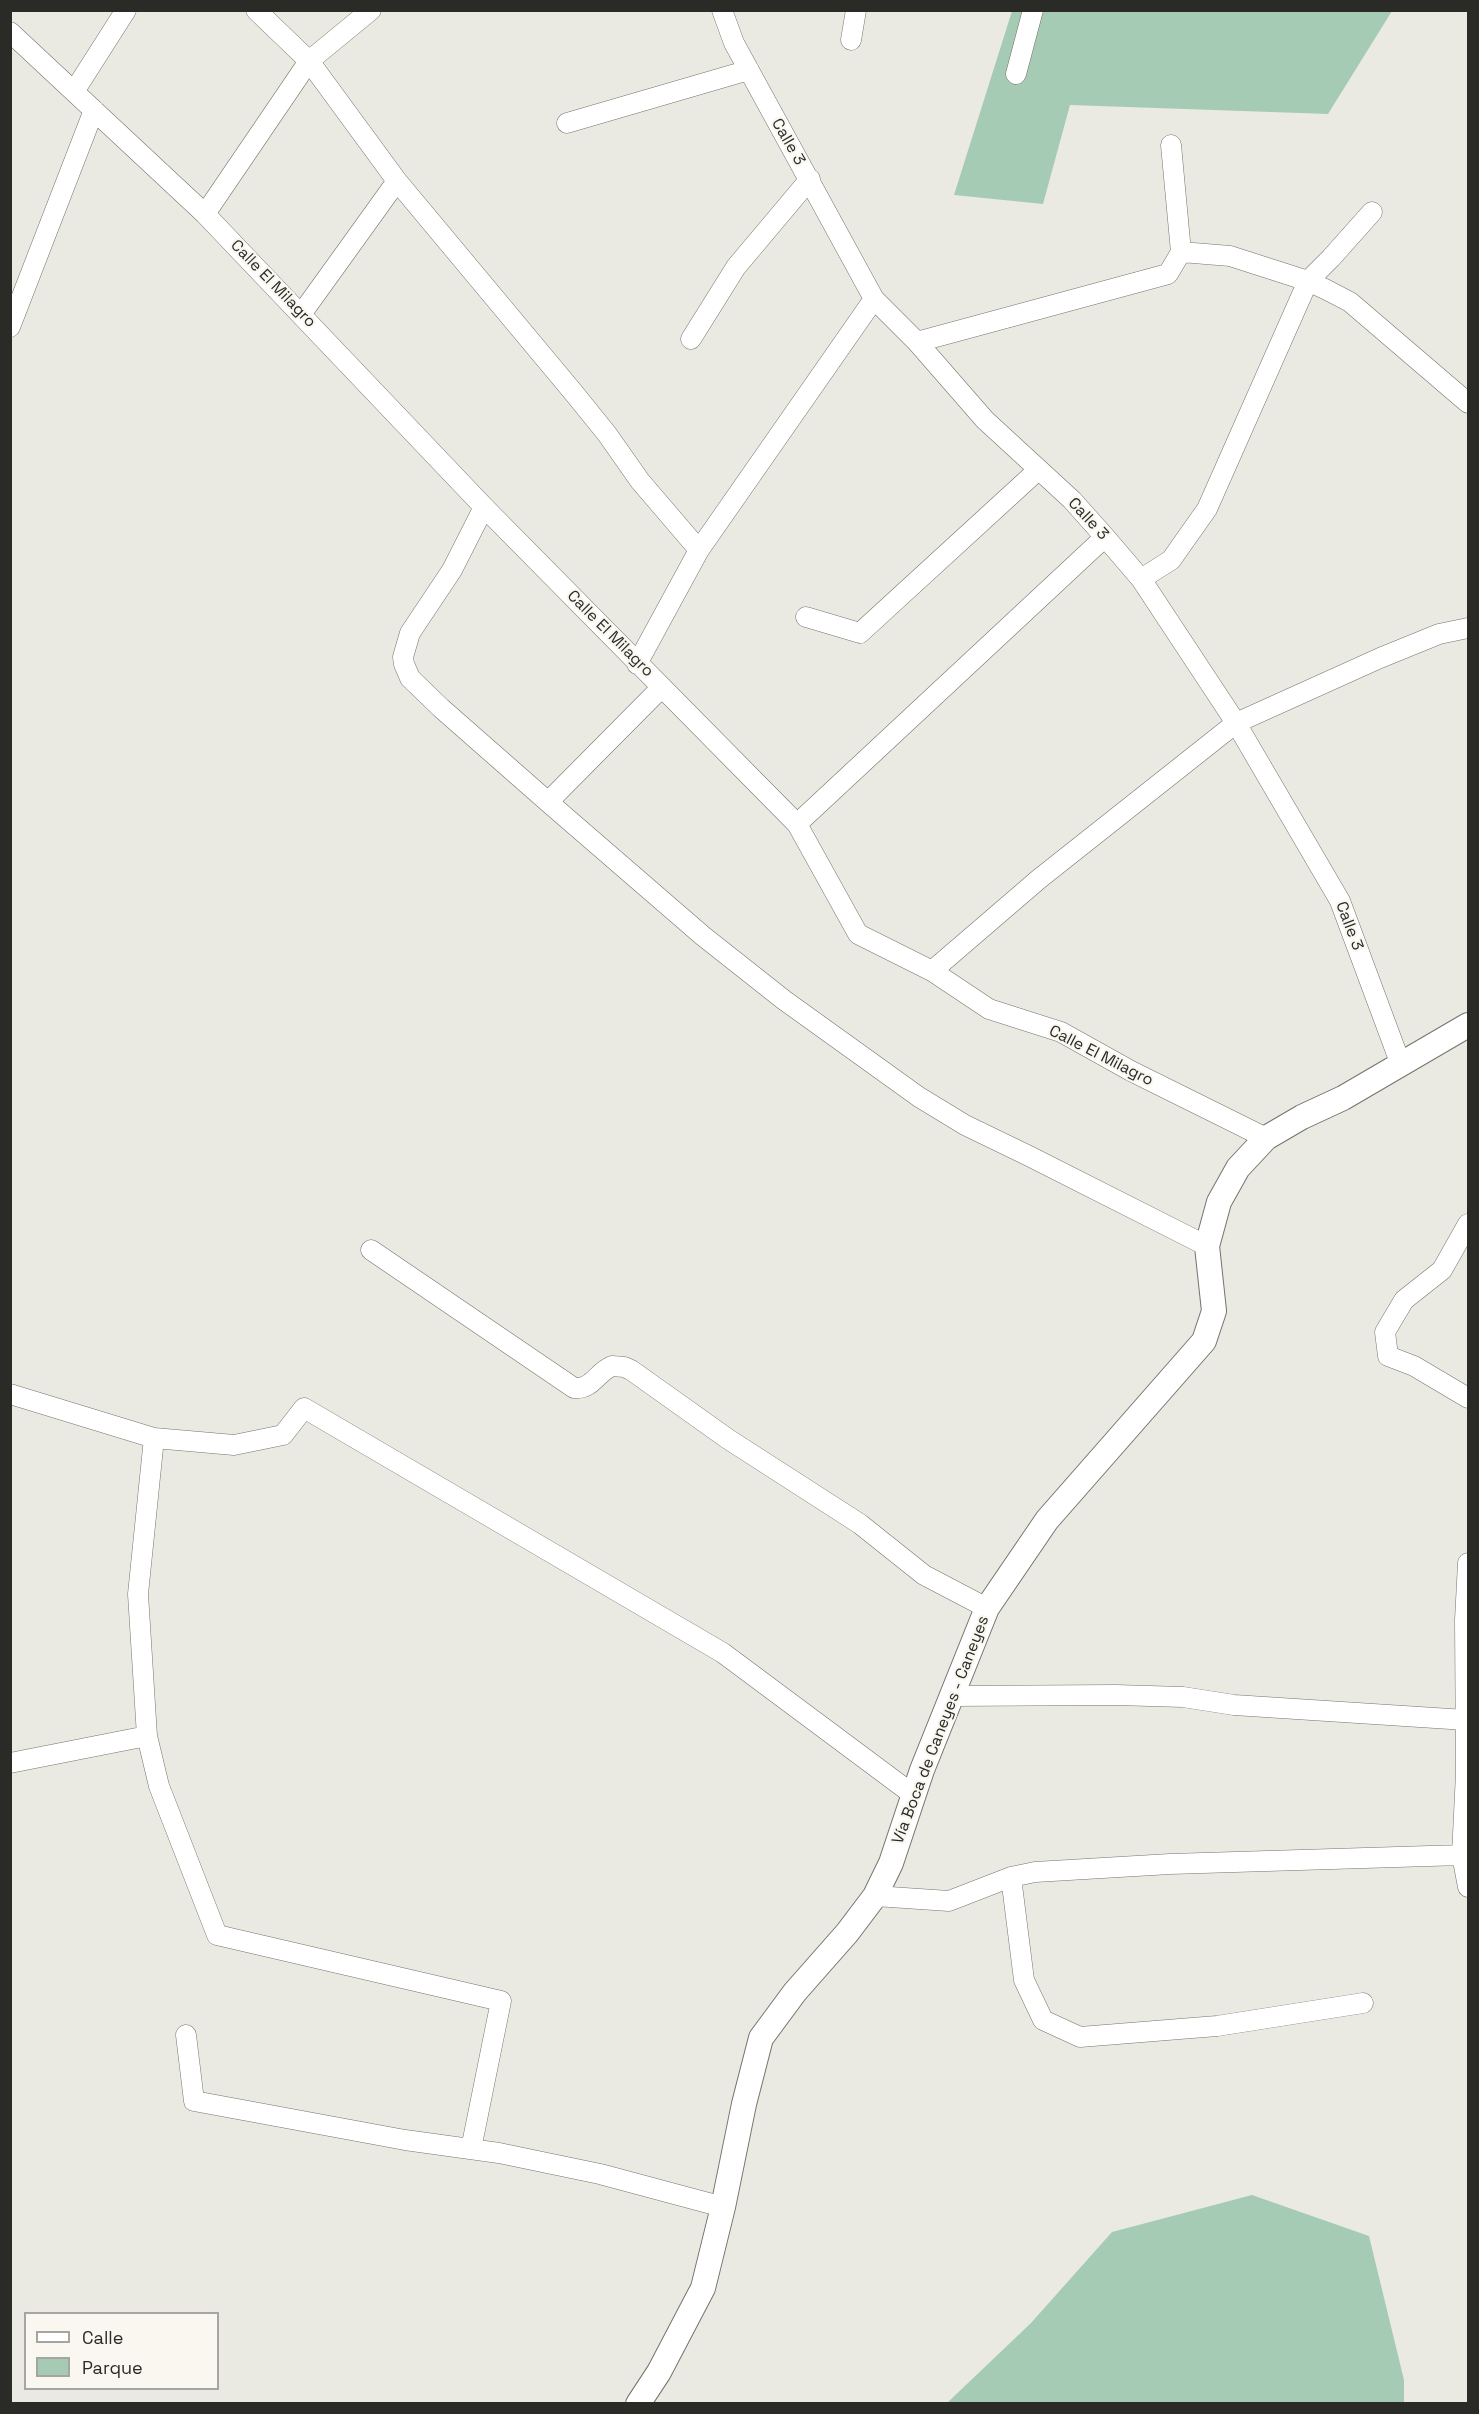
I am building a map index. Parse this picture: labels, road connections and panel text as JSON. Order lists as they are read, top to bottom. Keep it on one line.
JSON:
{"streets":{"street":["Calle 3","Calle El Milagro","Vía Boca de Caneyes - Caneyes"]},"crossings":[["Calle 3","Vía Boca de Caneyes - Caneyes"],["Calle El Milagro","Vía Boca de Caneyes - Caneyes"]],"legend":["Calle","Parque"]}
